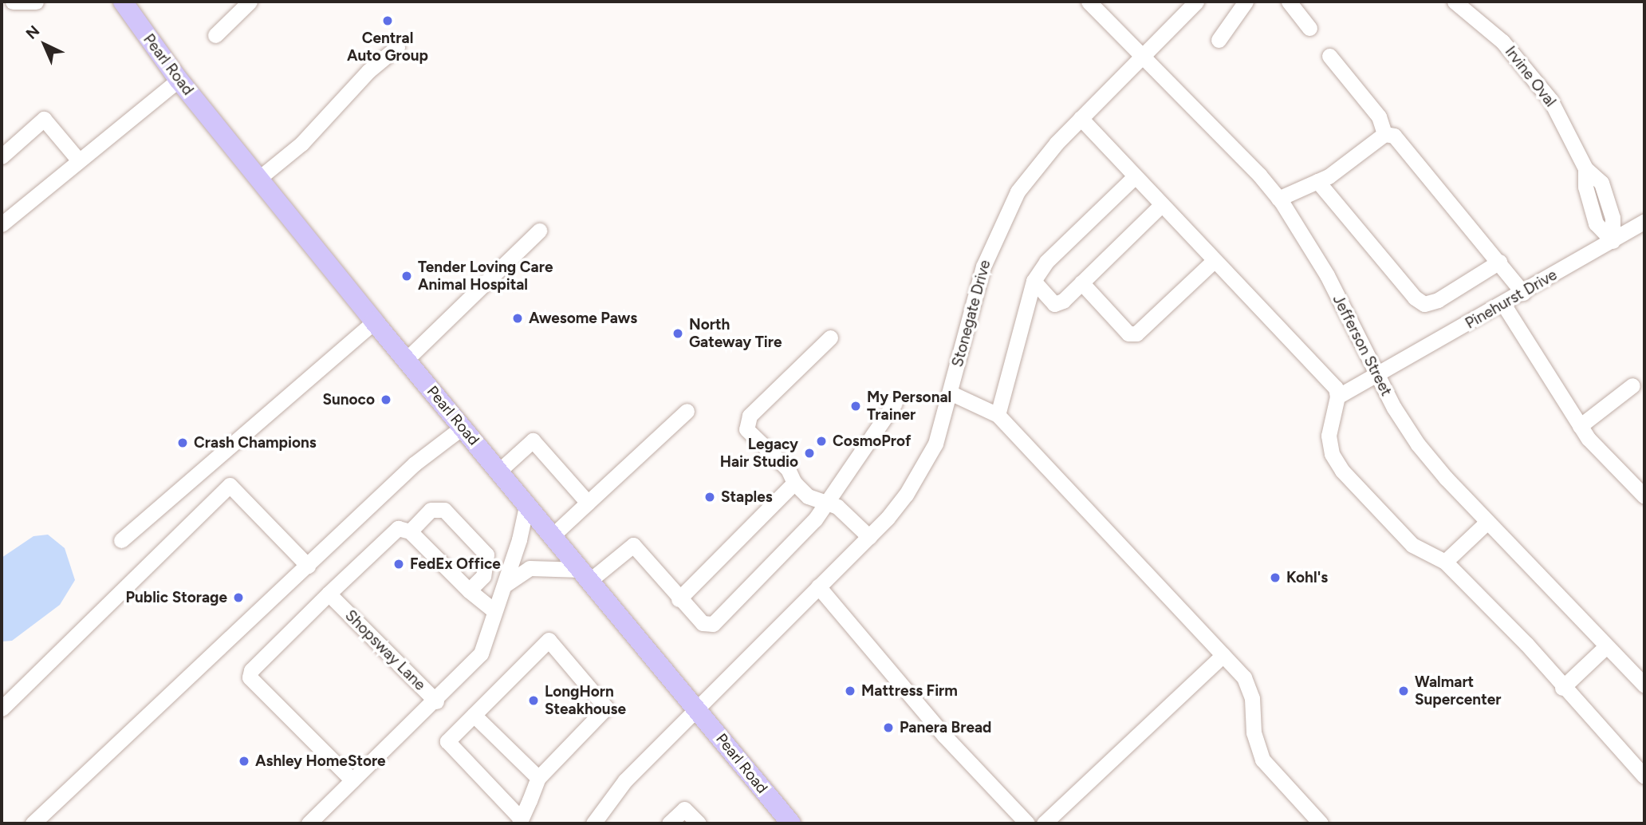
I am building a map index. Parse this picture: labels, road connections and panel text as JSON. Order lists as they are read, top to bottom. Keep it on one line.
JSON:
{"streets":{"main road":["Pearl Road"],"street":["Irvine Oval","Pinehurst Drive","Stonegate Drive","Jefferson Street","Shopsway Lane"]},"crossings":[["Pearl Road","Stonegate Drive"],["Irvine Oval","Pinehurst Drive"],["Pinehurst Drive","Jefferson Street"],["Stonegate Drive","Jefferson Street"]],"places":["Central Auto Group","Tender Loving Care Animal Hospital","Awesome Paws","North Gateway Tire","Sunoco","My Personal Trainer","CosmoProf","Crash Champions","Legacy Hair Studio","Staples","FedEx Office","Kohl's","Public Storage","Mattress Firm","Walmart Supercenter","LongHorn Steakhouse","Panera Bread","Ashley HomeStore"],"north":"top left"}
